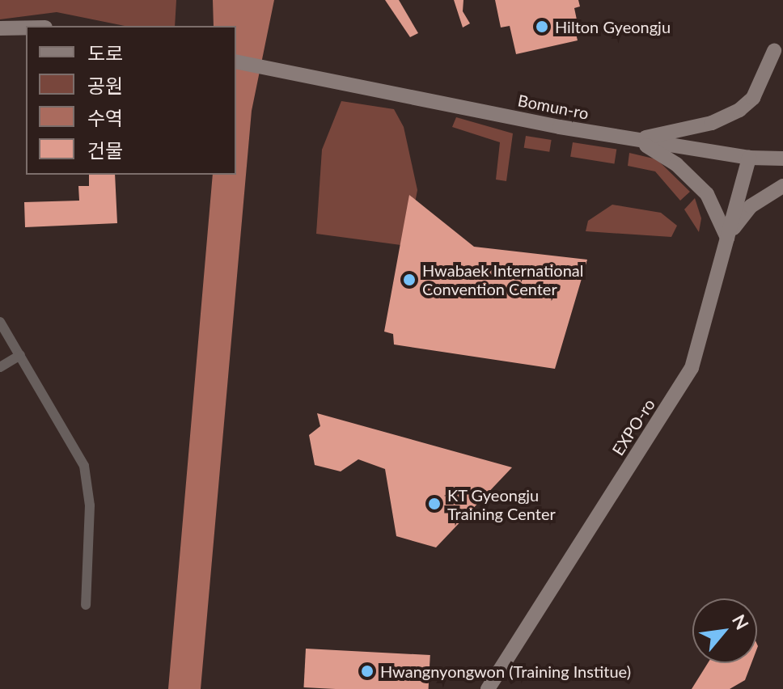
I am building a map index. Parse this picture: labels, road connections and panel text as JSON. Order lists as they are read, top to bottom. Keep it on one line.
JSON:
{"streets":{"main road":["Bomun-ro","EXPO-ro"]},"crossings":[["Bomun-ro","EXPO-ro"]],"places":["Hilton Gyeongju","Hwabaek International Convention Center","KT Gyeongju Training Center","Hwangnyongwon (Training Institue)"],"legend":["도로","공원","수역","건물"],"north":"top right"}
